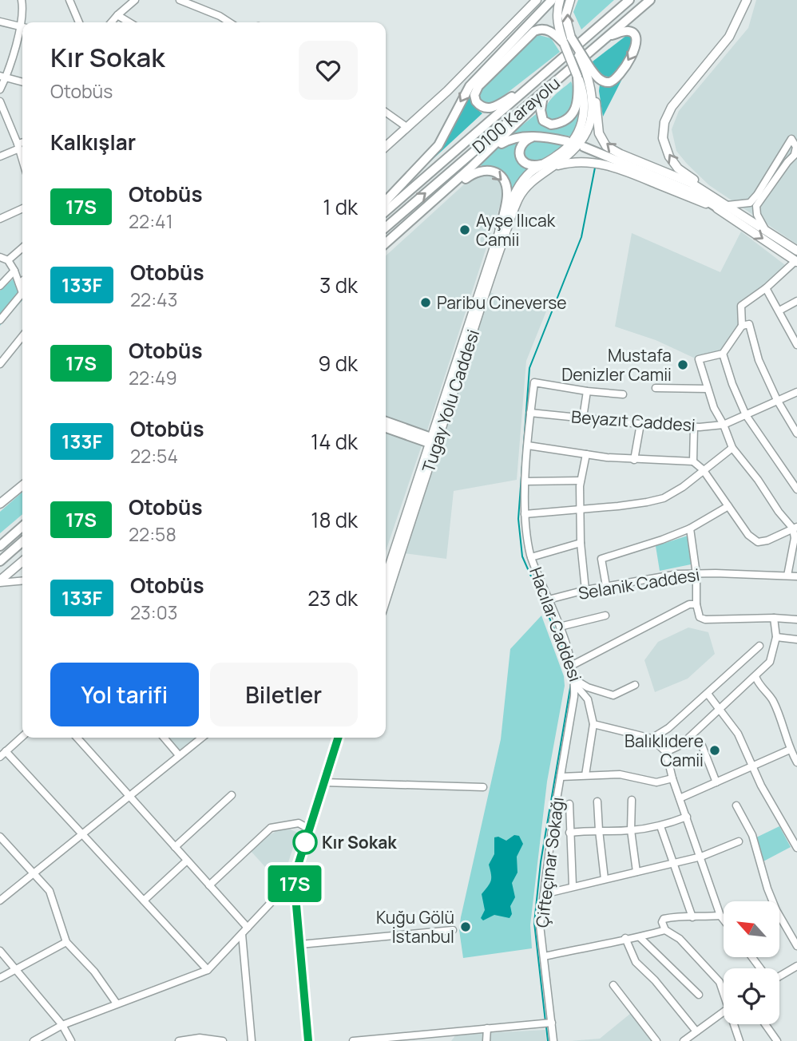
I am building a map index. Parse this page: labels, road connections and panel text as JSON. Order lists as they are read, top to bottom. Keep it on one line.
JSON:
{"streets":{"highway":["D100 Karayolu"],"main road":["Tugay Yolu Caddesi"],"street":["Beyazıt Caddesi","Selanik Caddesi","Hacılar Caddesi","Çifteçınar Sokağı"]},"crossings":[["Beyazıt Caddesi","Hacılar Caddesi"],["Selanik Caddesi","Hacılar Caddesi"],["Hacılar Caddesi","Çifteçınar Sokağı"]],"places":["Ayşe Ilıcak Camii","Paribu Cineverse","Mustafa Denizler Camii","Balıklıdere Camii","Kır Sokak","Kuğu Gölü İstanbul"],"lines":["bus line 17S"],"north":"top left","page":{"on_map":"17S","heading":[["Kır Sokak","Otobüs"],"Kalkışlar"],"list":[{"mark":"17S","name":"Otobüs","note":"22:41","value":"1 dk"},{"mark":"133F","name":"Otobüs","note":"22:43","value":"3 dk"},{"mark":"17S","name":"Otobüs","note":"22:49","value":"9 dk"},{"mark":"133F","name":"Otobüs","note":"22:54","value":"14 dk"},{"mark":"17S","name":"Otobüs","note":"22:58","value":"18 dk"},{"mark":"133F","name":"Otobüs","note":"23:03","value":"23 dk"}],"buttons":["Yol tarifi","Biletler"]}}
